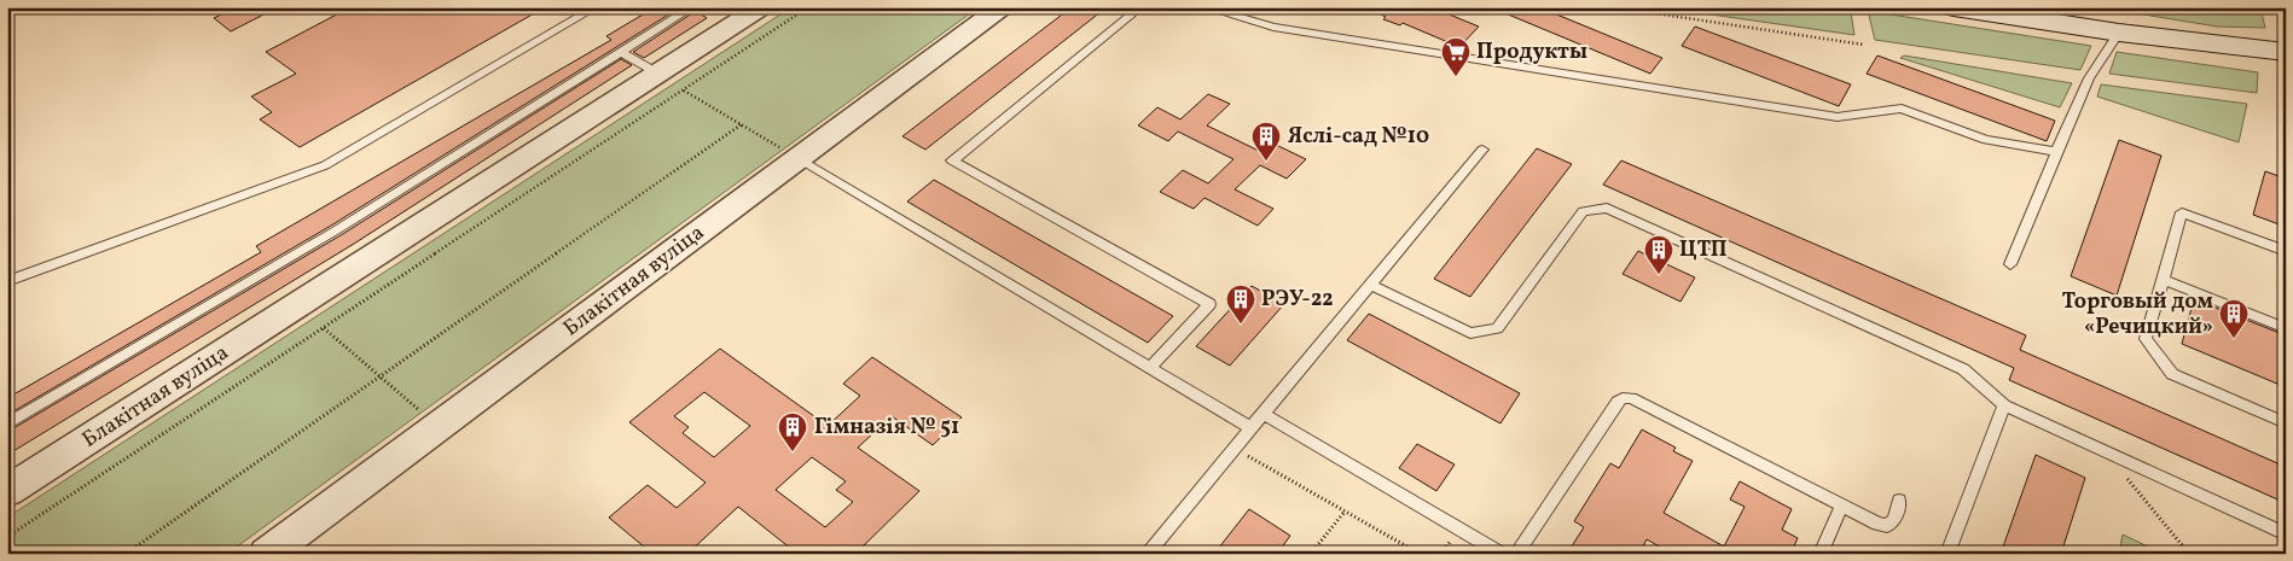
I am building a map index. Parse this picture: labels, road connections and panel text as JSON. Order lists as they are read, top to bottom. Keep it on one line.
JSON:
{"streets":{"street":["Блакітная вуліца"]},"places":{"supermarket":["Продукты"],"building":["Яслі-сад №10","ЦТП","РЭУ-22","Торговый дом «Речицкий»","Гімназія № 51"]}}
